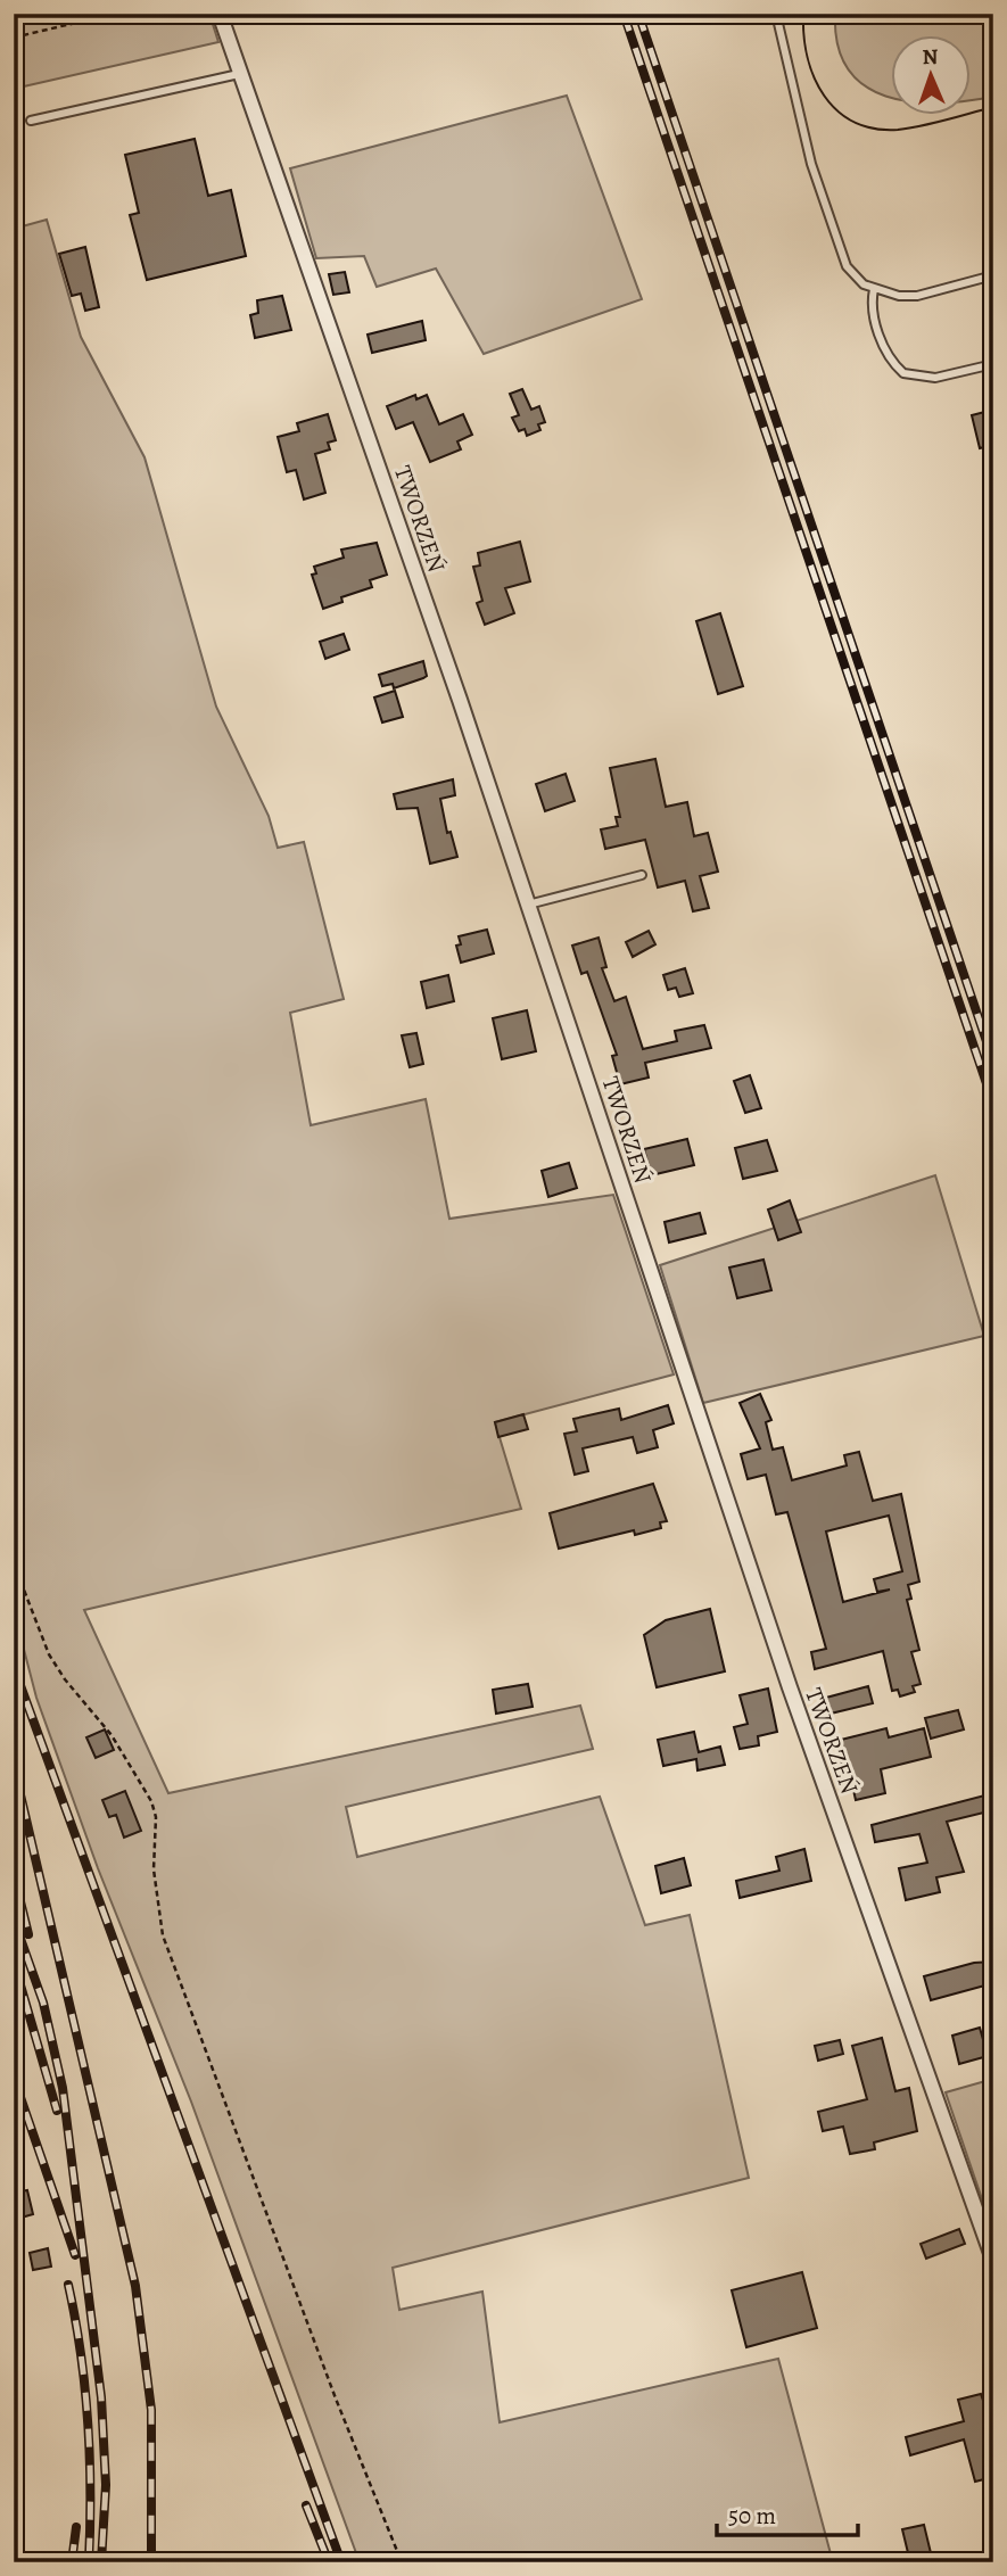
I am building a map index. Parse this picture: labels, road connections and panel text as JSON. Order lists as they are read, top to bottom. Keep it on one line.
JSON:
{"streets":{"street":["TWORZEŃ"]},"scale_bar":"50 m","north":"top"}
